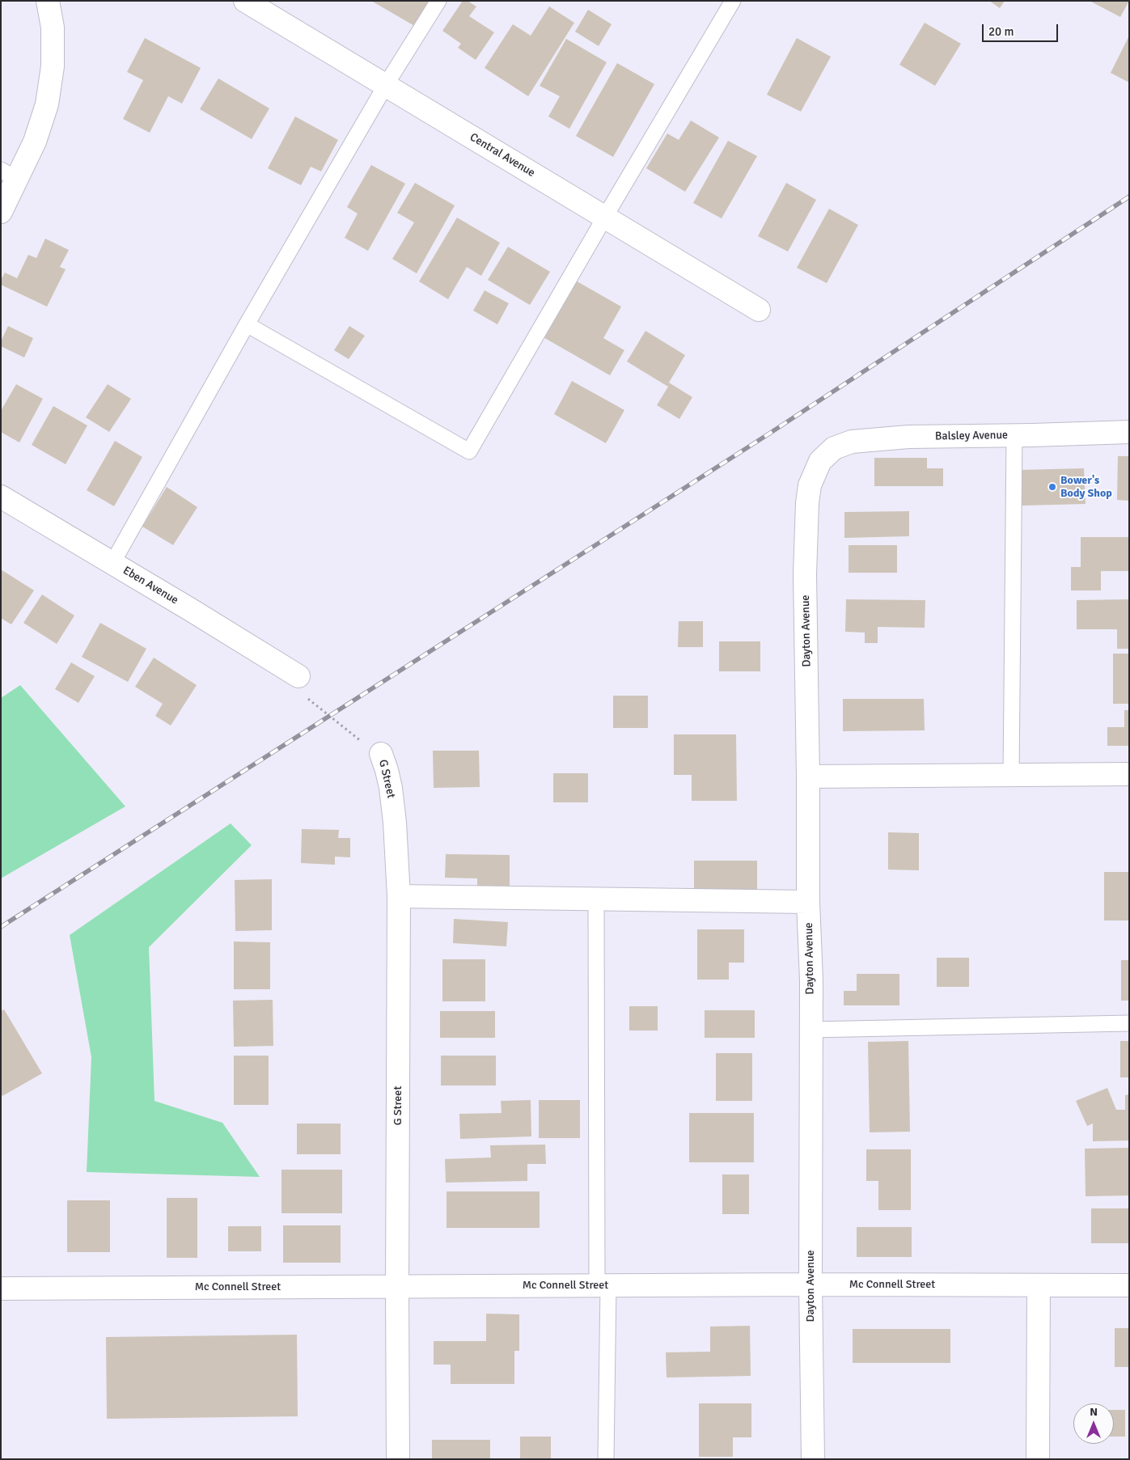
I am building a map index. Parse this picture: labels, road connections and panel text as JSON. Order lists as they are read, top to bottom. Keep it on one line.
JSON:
{"streets":{"street":["Central Avenue","Balsley Avenue","Eben Avenue","Dayton Avenue","G Street","Mc Connell Street"]},"crossings":[["Balsley Avenue","Dayton Avenue"],["Dayton Avenue","Mc Connell Street"],["G Street","Mc Connell Street"]],"places":["Bower's Body Shop"],"scale_bar":"20 m","north":"top"}
